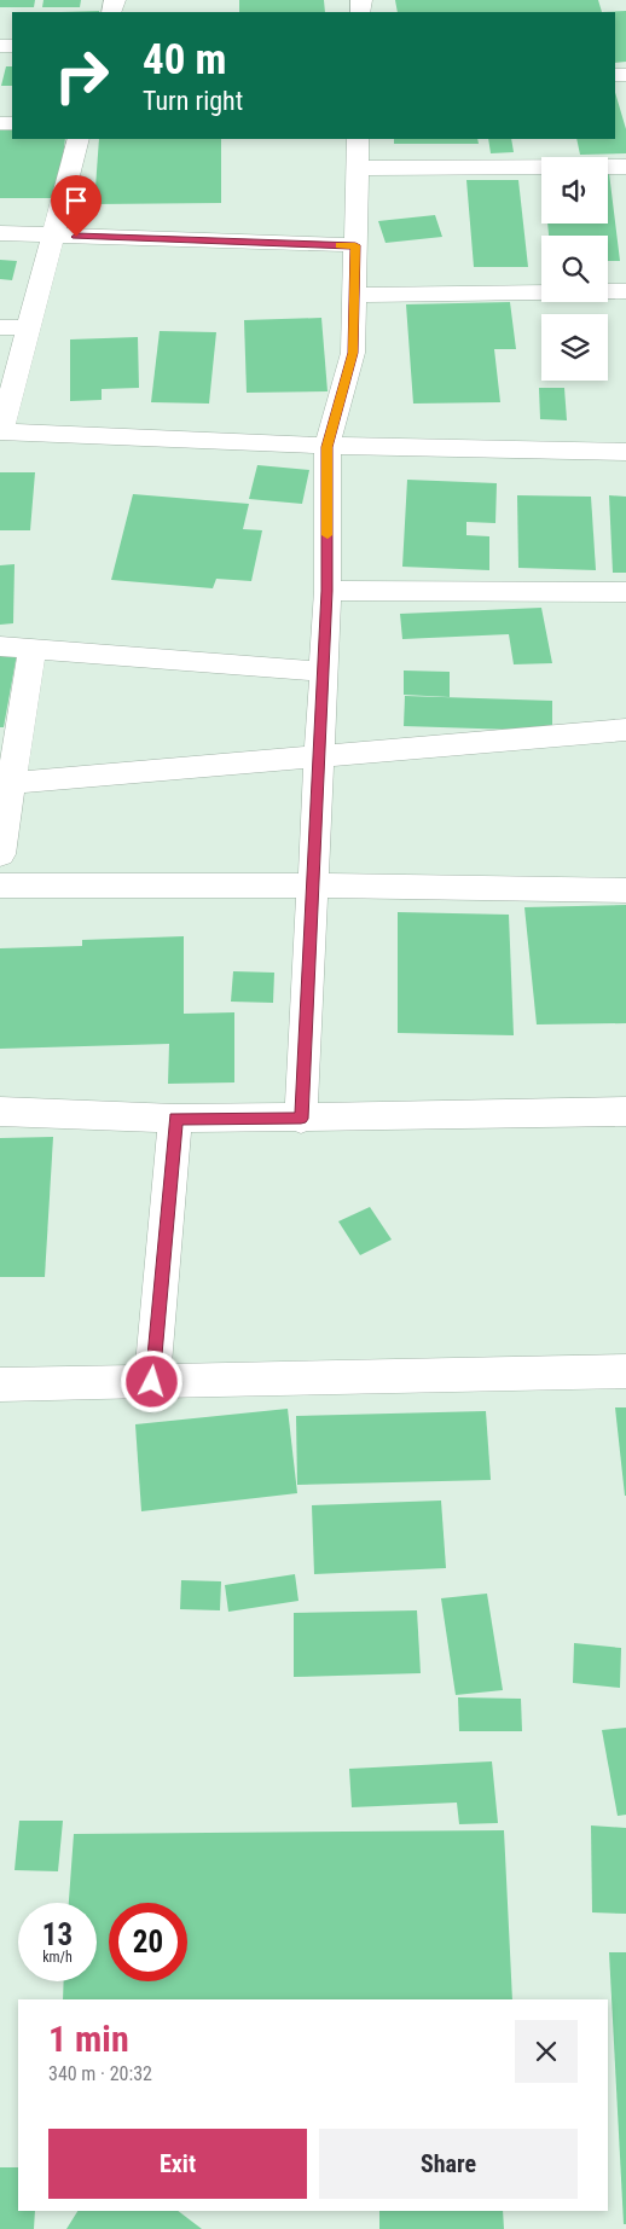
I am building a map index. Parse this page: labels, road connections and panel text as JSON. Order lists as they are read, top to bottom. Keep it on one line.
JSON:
{"page":{"turn":["40 m","Turn right"],"speed":"13 km/h","limit":"20","heading":["1 min","340 m · 20:32"],"buttons":["Exit","Share"]}}
